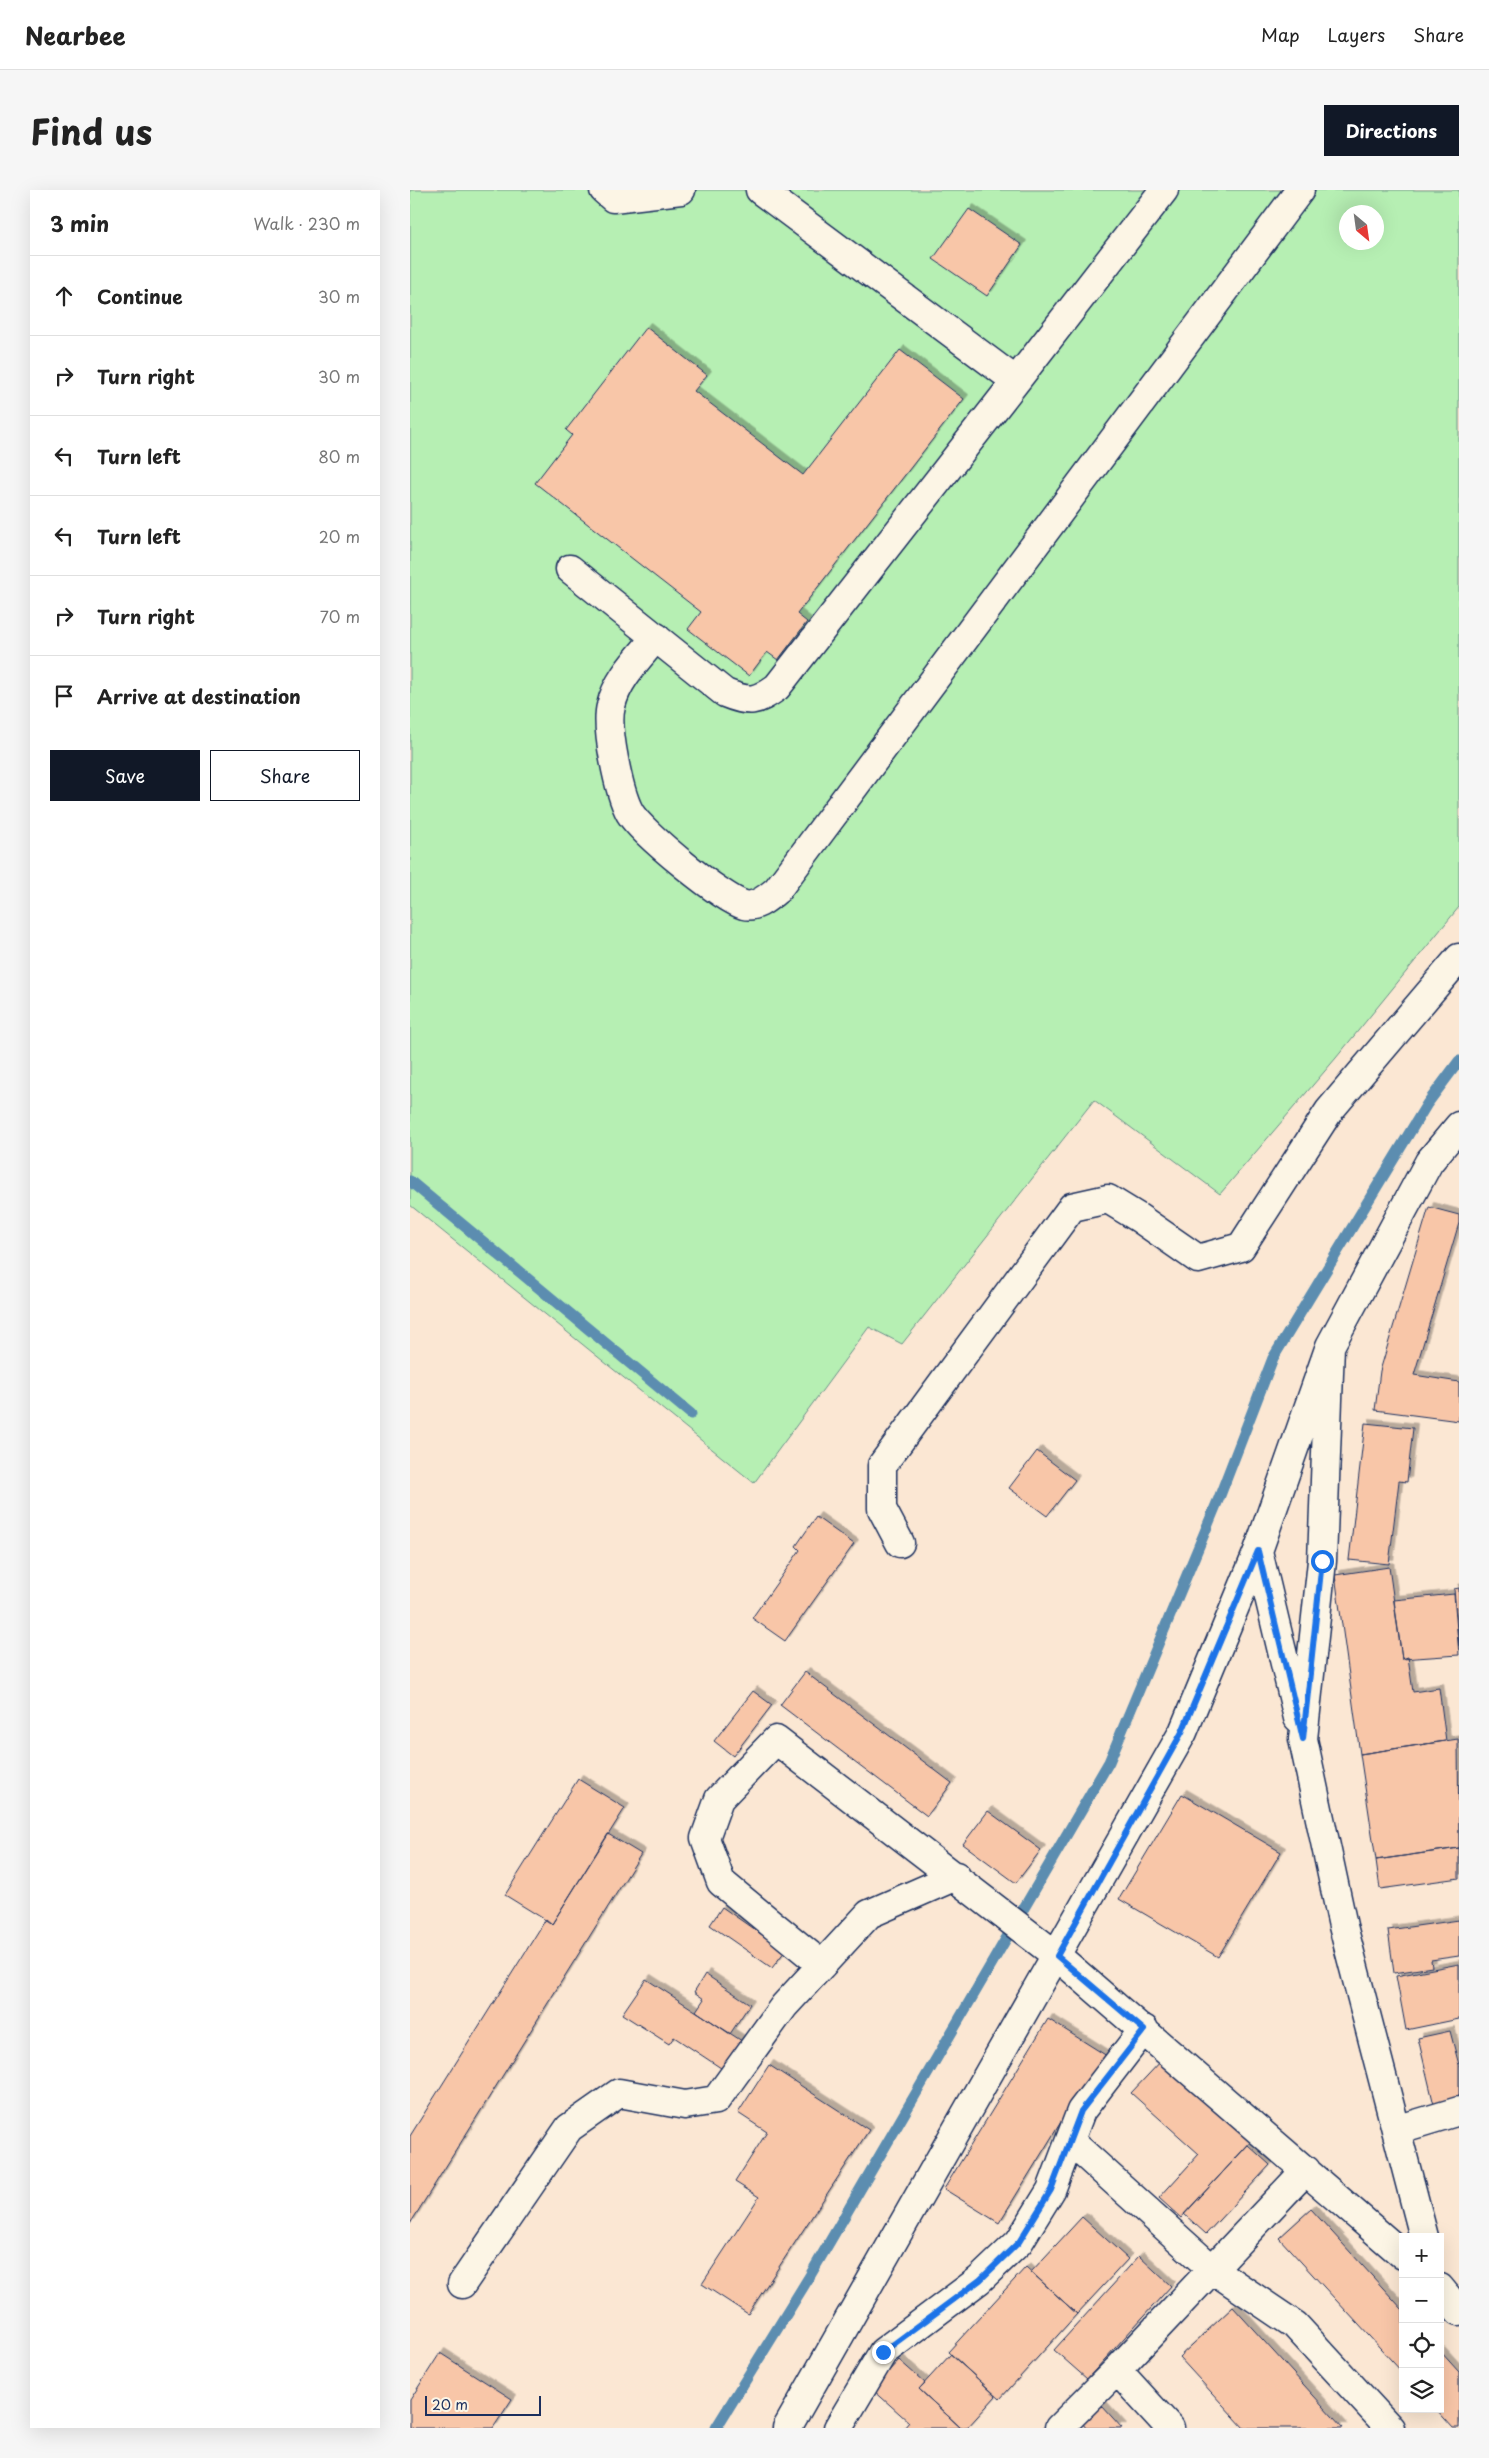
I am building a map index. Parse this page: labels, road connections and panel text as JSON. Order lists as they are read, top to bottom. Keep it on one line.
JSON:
{"scale_bar":"20 m","north":"bottom right","page":{"header":"Nearbee","nav":["Map","Layers","Share"],"title":"Find us","buttons":["Directions",["Save","Share"]],"heading":["3 min","Walk · 230 m"],"list":[["Continue","30 m"],["Turn right","30 m"],["Turn left","80 m"],["Turn left","20 m"],["Turn right","70 m"],"Arrive at destination"],"map_buttons":["+","−"],"scale":"20 m"}}
